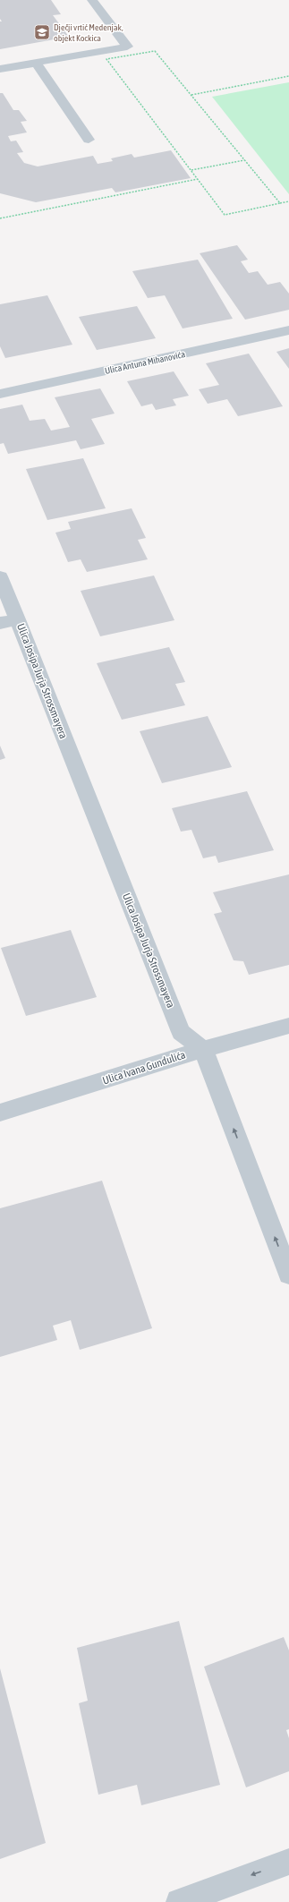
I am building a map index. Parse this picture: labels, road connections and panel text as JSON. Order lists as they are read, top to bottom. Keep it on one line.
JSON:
{"streets":{"street":["Ulica Antuna Mihanovića","Ulica Josipa Jurja Strossmayera","Ulica Ivana Gundulića"]},"crossings":[["Ulica Josipa Jurja Strossmayera","Ulica Ivana Gundulića"]],"places":{"school or university":["Dječji vrtić Medenjak, objekt Kockica"]}}
